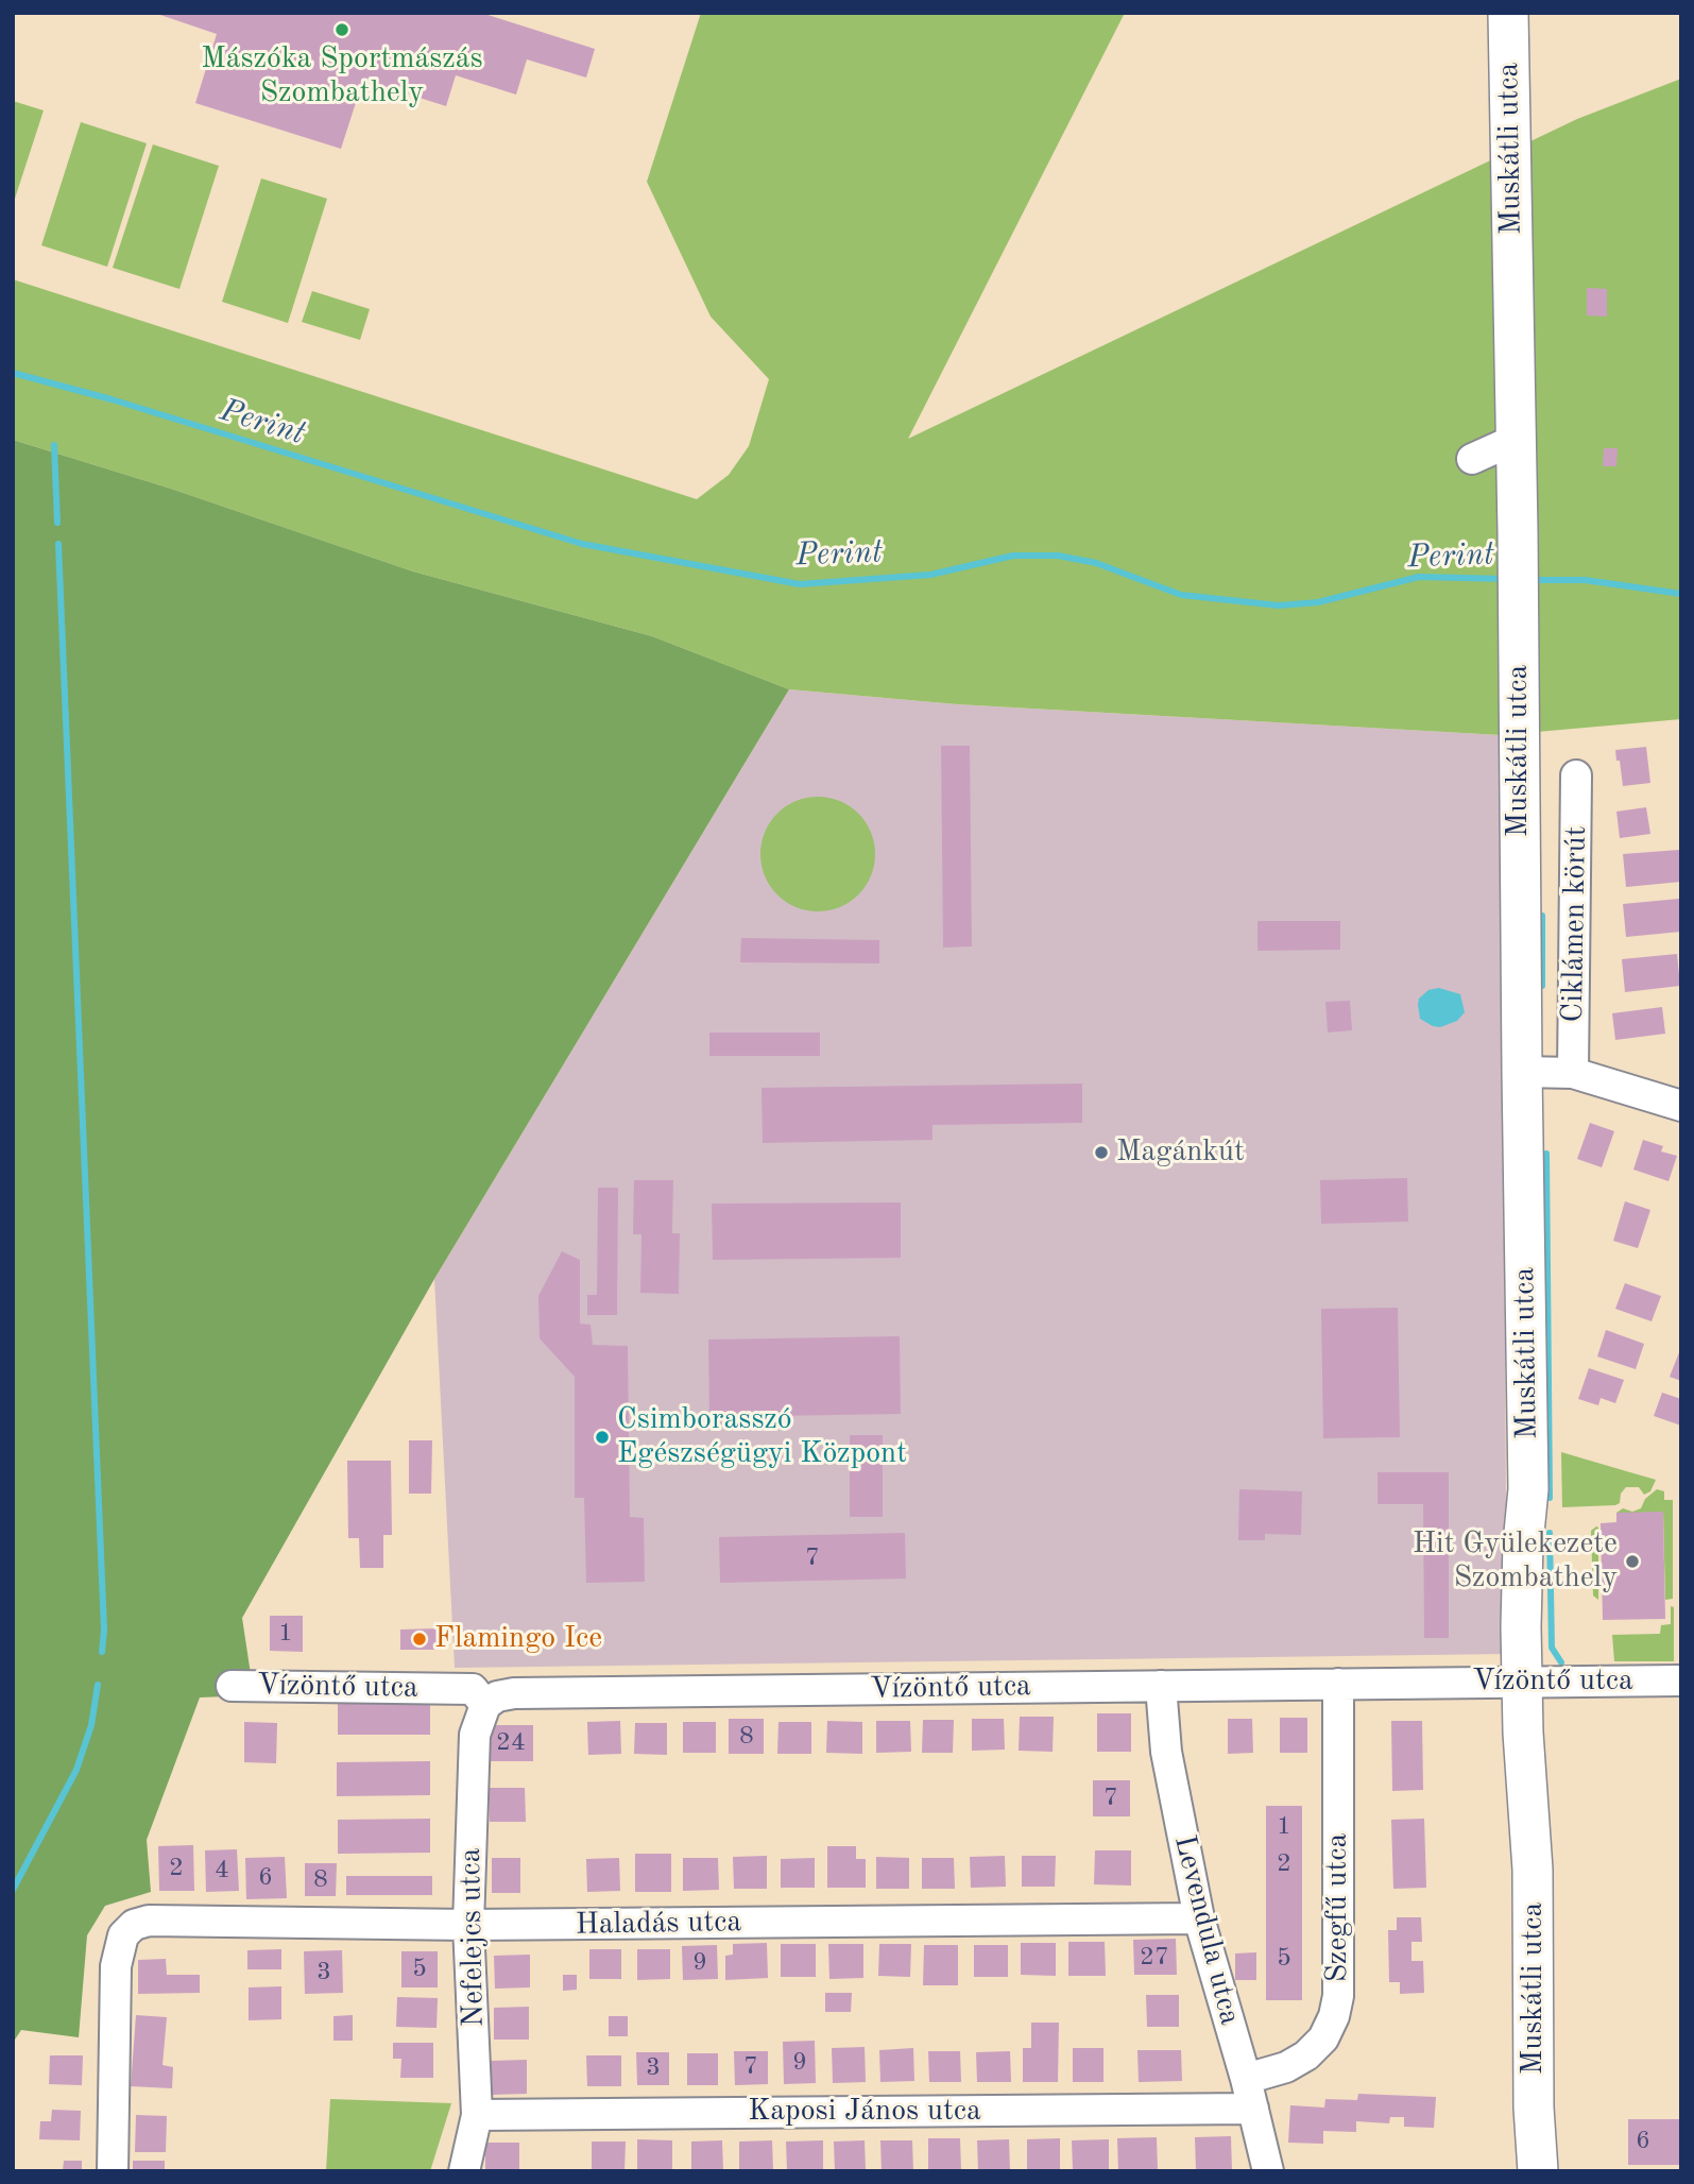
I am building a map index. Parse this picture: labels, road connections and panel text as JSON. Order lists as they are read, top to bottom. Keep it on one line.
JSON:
{"streets":{"main road":["Muskátli utca"],"street":["Ciklámen körút","Vízöntő utca","Szegfű utca","Haladás utca","Levendula utca","Nefelejcs utca","Kaposi János utca"]},"crossings":[["Muskátli utca","Vízöntő utca"],["Vízöntő utca","Szegfű utca"],["Vízöntő utca","Levendula utca"],["Vízöntő utca","Nefelejcs utca"],["Szegfű utca","Levendula utca"],["Haladás utca","Levendula utca"],["Haladás utca","Nefelejcs utca"],["Levendula utca","Kaposi János utca"],["Nefelejcs utca","Kaposi János utca"]],"water":["Perint"],"places":["Mászóka Sportmászás Szombathely","Magánkút","Csimborasszó Egészségügyi Központ","Hit Gyülekezete Szombathely","Flamingo Ice"],"house_numbers":["7","1","8","24","7","1","2","2","4","6","8","27","5","9","5","3","9","7","3","6"]}
